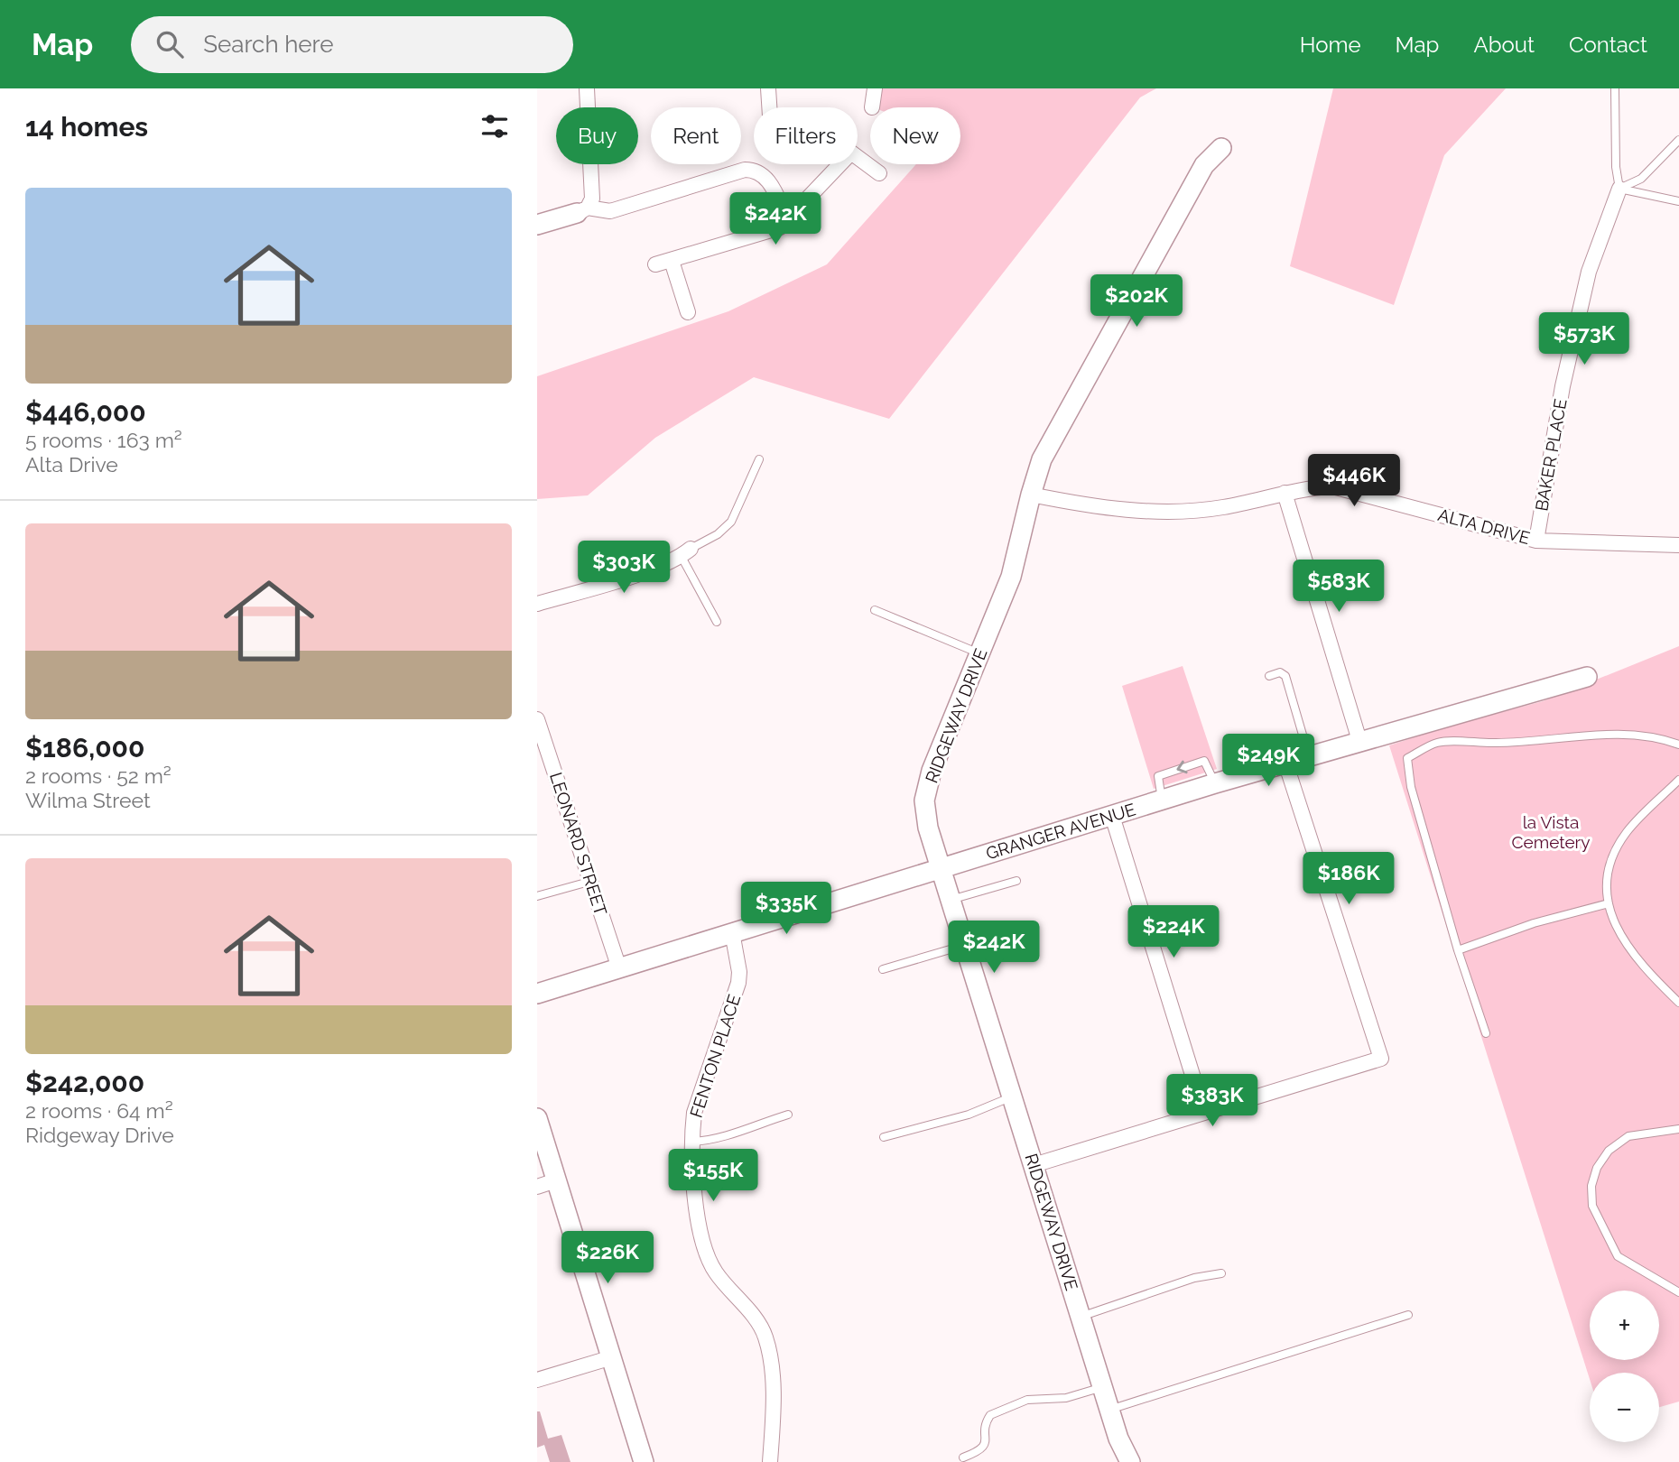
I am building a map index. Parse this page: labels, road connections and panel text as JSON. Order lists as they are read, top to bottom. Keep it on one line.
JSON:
{"streets":{"street":["BAKER PLACE","ALTA DRIVE","RIDGEWAY DRIVE","GRANGER AVENUE","LEONARD STREET","FENTON PLACE"]},"crossings":[["BAKER PLACE","ALTA DRIVE"],["ALTA DRIVE","RIDGEWAY DRIVE"],["RIDGEWAY DRIVE","GRANGER AVENUE"],["GRANGER AVENUE","LEONARD STREET"],["GRANGER AVENUE","FENTON PLACE"]],"parks":["la Vista Cemetery"],"page":{"header":"Map","search":"Search here","nav":["Home","Map","About","Contact"],"heading":"14 homes","chip":["Buy","Rent","Filters","New"],"list":[{"name":"$446,000","note":"5 rooms · 163 m² · Alta Drive"},{"name":"$186,000","note":"2 rooms · 52 m² · Wilma Street"},{"name":"$242,000","note":"2 rooms · 64 m² · Ridgeway Drive"}],"price":["$242K","$202K","$573K","$446K","$303K","$583K","$249K","$186K","$335K","$224K","$242K","$383K","$155K","$226K"],"map_buttons":["+","−"]}}
